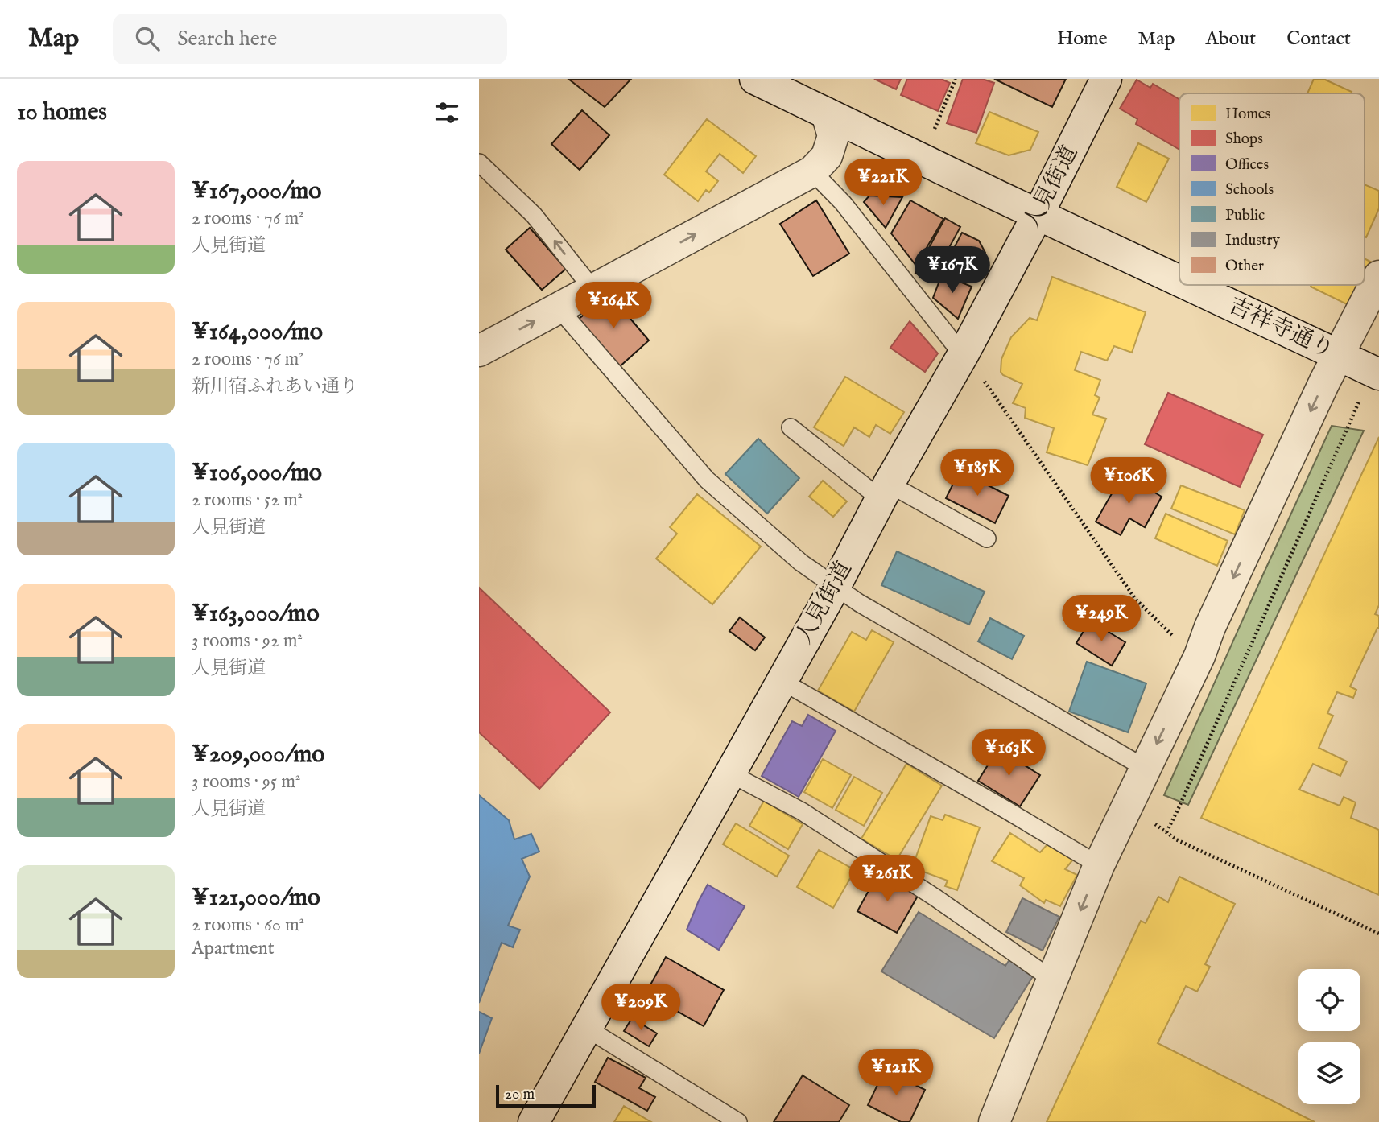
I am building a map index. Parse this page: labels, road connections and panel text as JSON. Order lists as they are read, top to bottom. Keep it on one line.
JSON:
{"streets":{"main road":["人見街道","吉祥寺通り"]},"crossings":[["人見街道","吉祥寺通り"]],"legend":["Homes","Shops","Offices","Schools","Public","Industry","Other"],"scale_bar":"20 m","page":{"header":"Map","search":"Search here","nav":["Home","Map","About","Contact"],"heading":"10 homes","list":[{"name":"¥167,000/mo","note":"2 rooms · 76 m² · 人見街道"},{"name":"¥164,000/mo","note":"2 rooms · 76 m² · 新川宿ふれあい通り"},{"name":"¥106,000/mo","note":"2 rooms · 52 m² · 人見街道"},{"name":"¥163,000/mo","note":"3 rooms · 92 m² · 人見街道"},{"name":"¥209,000/mo","note":"3 rooms · 95 m² · 人見街道"},{"name":"¥121,000/mo","note":"2 rooms · 60 m² · Apartment"}],"price":["¥221K","¥167K","¥164K","¥185K","¥106K","¥249K","¥163K","¥261K","¥209K","¥121K"],"scale":"20 m"}}
